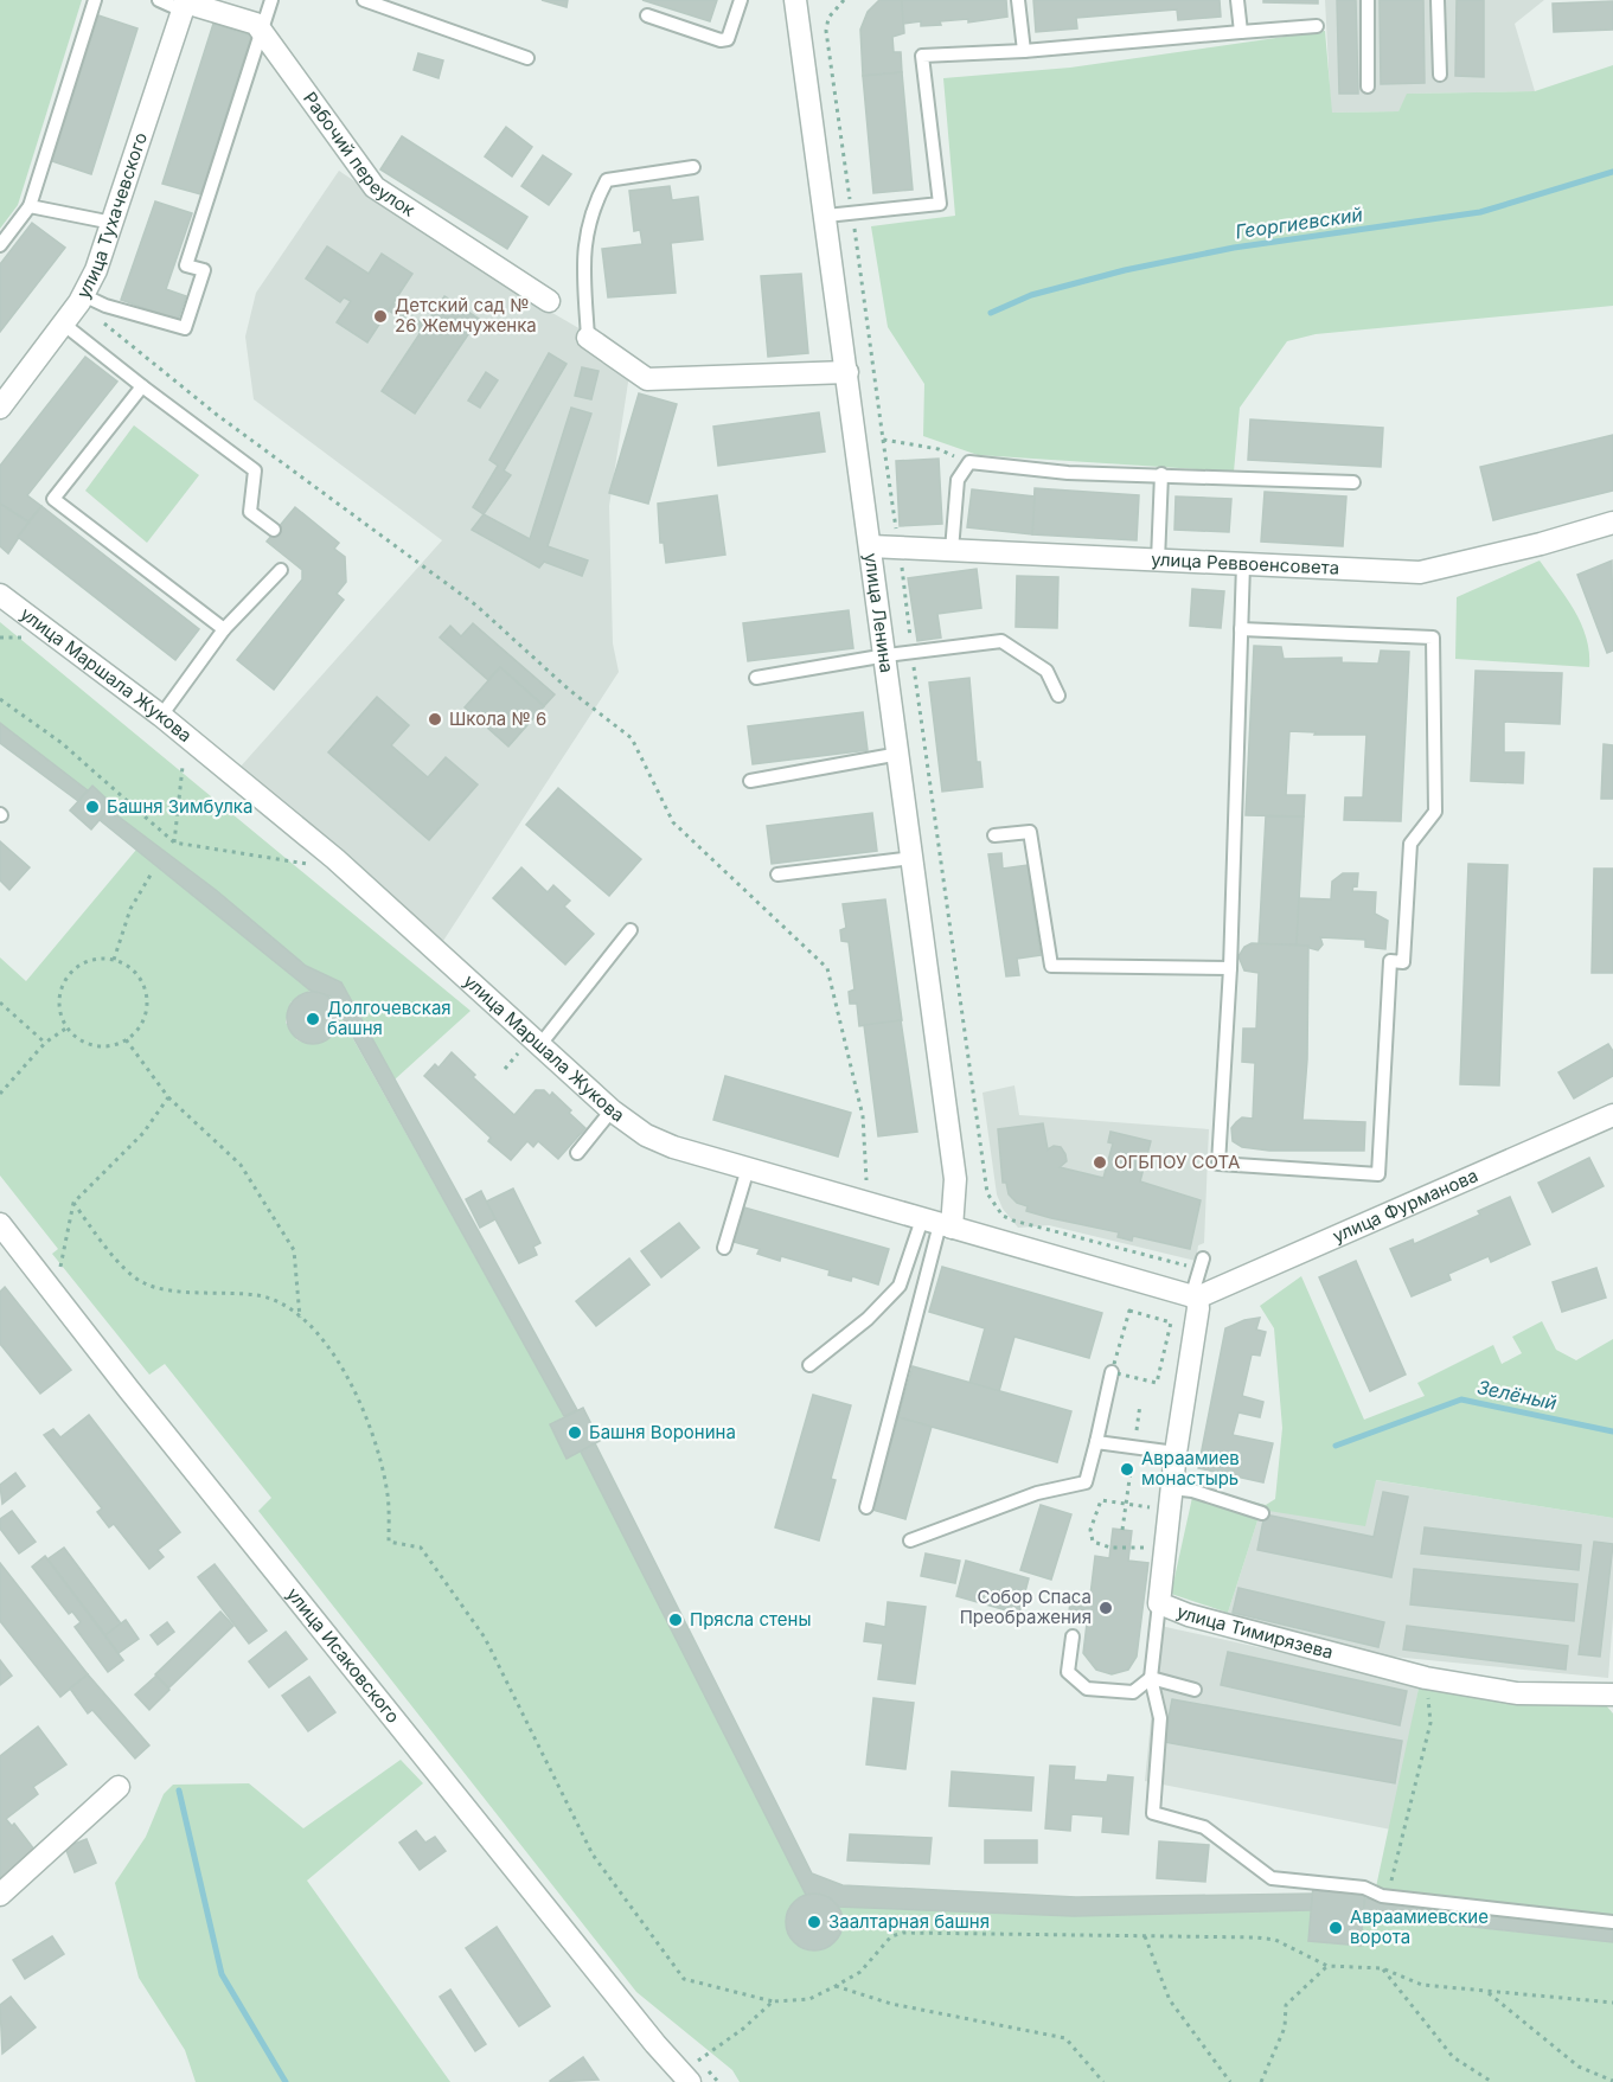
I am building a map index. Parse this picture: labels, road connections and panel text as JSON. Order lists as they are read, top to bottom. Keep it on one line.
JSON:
{"streets":{"street":["Рабочий переулок","улица Тухачевского","улица Реввоенсовета","улица Ленина","улица Маршала Жукова","улица Фурманова","улица Тимирязева","улица Исаковского"]},"crossings":[["Рабочий переулок","улица Тухачевского"],["улица Реввоенсовета","улица Ленина"],["улица Ленина","улица Маршала Жукова"],["улица Маршала Жукова","улица Фурманова"],["улица Маршала Жукова","улица Тимирязева"],["улица Фурманова","улица Тимирязева"]],"water":["Георгиевский","Зелёный"],"places":["Детский сад № 26 Жемчуженка","Школа № 6","Башня Зимбулка","Долгочевская башня","ОГБПОУ СОТА","Башня Воронина","Авраамиев монастырь","Собор Спаса Преображения","Прясла стены","Заалтарная башня","Авраамиевские ворота"]}
